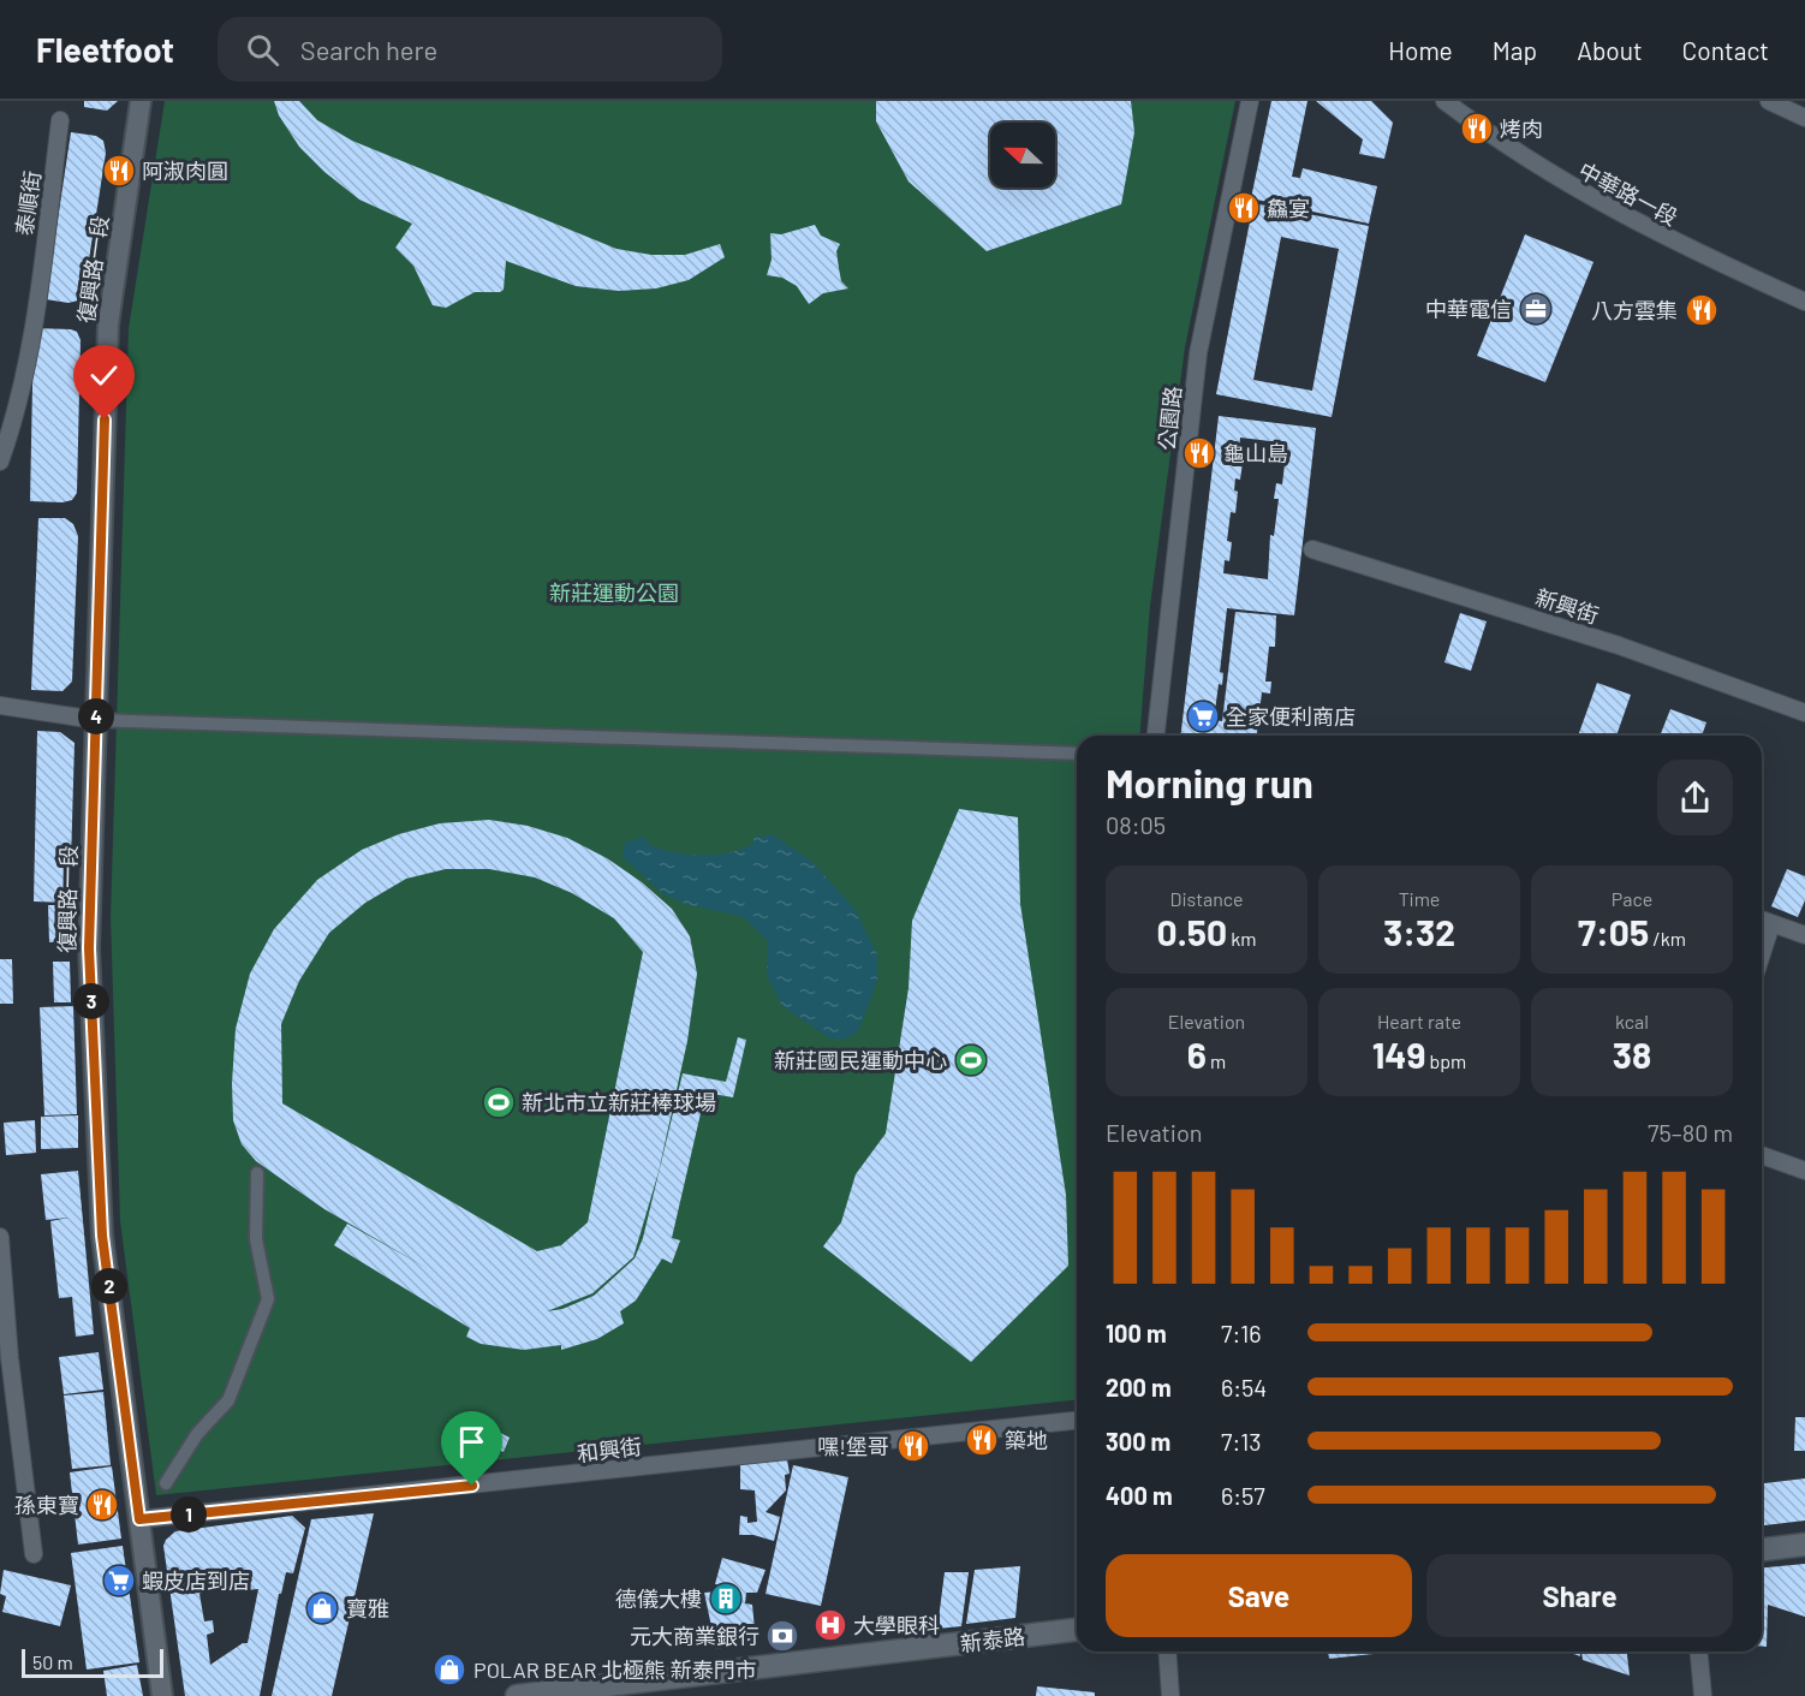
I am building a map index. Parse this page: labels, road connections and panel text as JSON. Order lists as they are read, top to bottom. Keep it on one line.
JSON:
{"streets":{"main road":["新泰路"],"street":["中華路一段","泰順街","復興路一段","公園路","新興街","和興街"]},"crossings":[["復興路一段","和興街"]],"parks":["新莊運動公園"],"places":{"restaurant":["烤肉","阿淑肉圓","鱻宴","八方雲集","龜山島","築地","嘿!堡哥","孫東寶"],"office":["中華電信"],"supermarket":["全家便利商店","蝦皮店到店"],"sports":["新莊國民運動中心","新北市立新莊棒球場"],"building":["德儀大樓"],"shop":["寶雅","POLAR BEAR 北極熊 新泰門市"],"hospital":["大學眼科"],"bank":["元大商業銀行"]},"scale_bar":"50 m","north":"left","page":{"header":"Fleetfoot","search":"Search here","nav":["Home","Map","About","Contact"],"pins":["4","3","2","1"],"heading":["Morning run","08:05"],"stats":[["Distance","0.50 km"],["Time","3:32"],["Pace","7:05 /km"],["Elevation","6 m"],["Heart rate","149 bpm"],["kcal","38"]],"chart":["Elevation","75–80 m"],"list":[{"name":"100 m","note":"7:16"},{"name":"200 m","note":"6:54"},{"name":"300 m","note":"7:13"},{"name":"400 m","note":"6:57"}],"buttons":["Save","Share"],"scale":"50 m"}}
